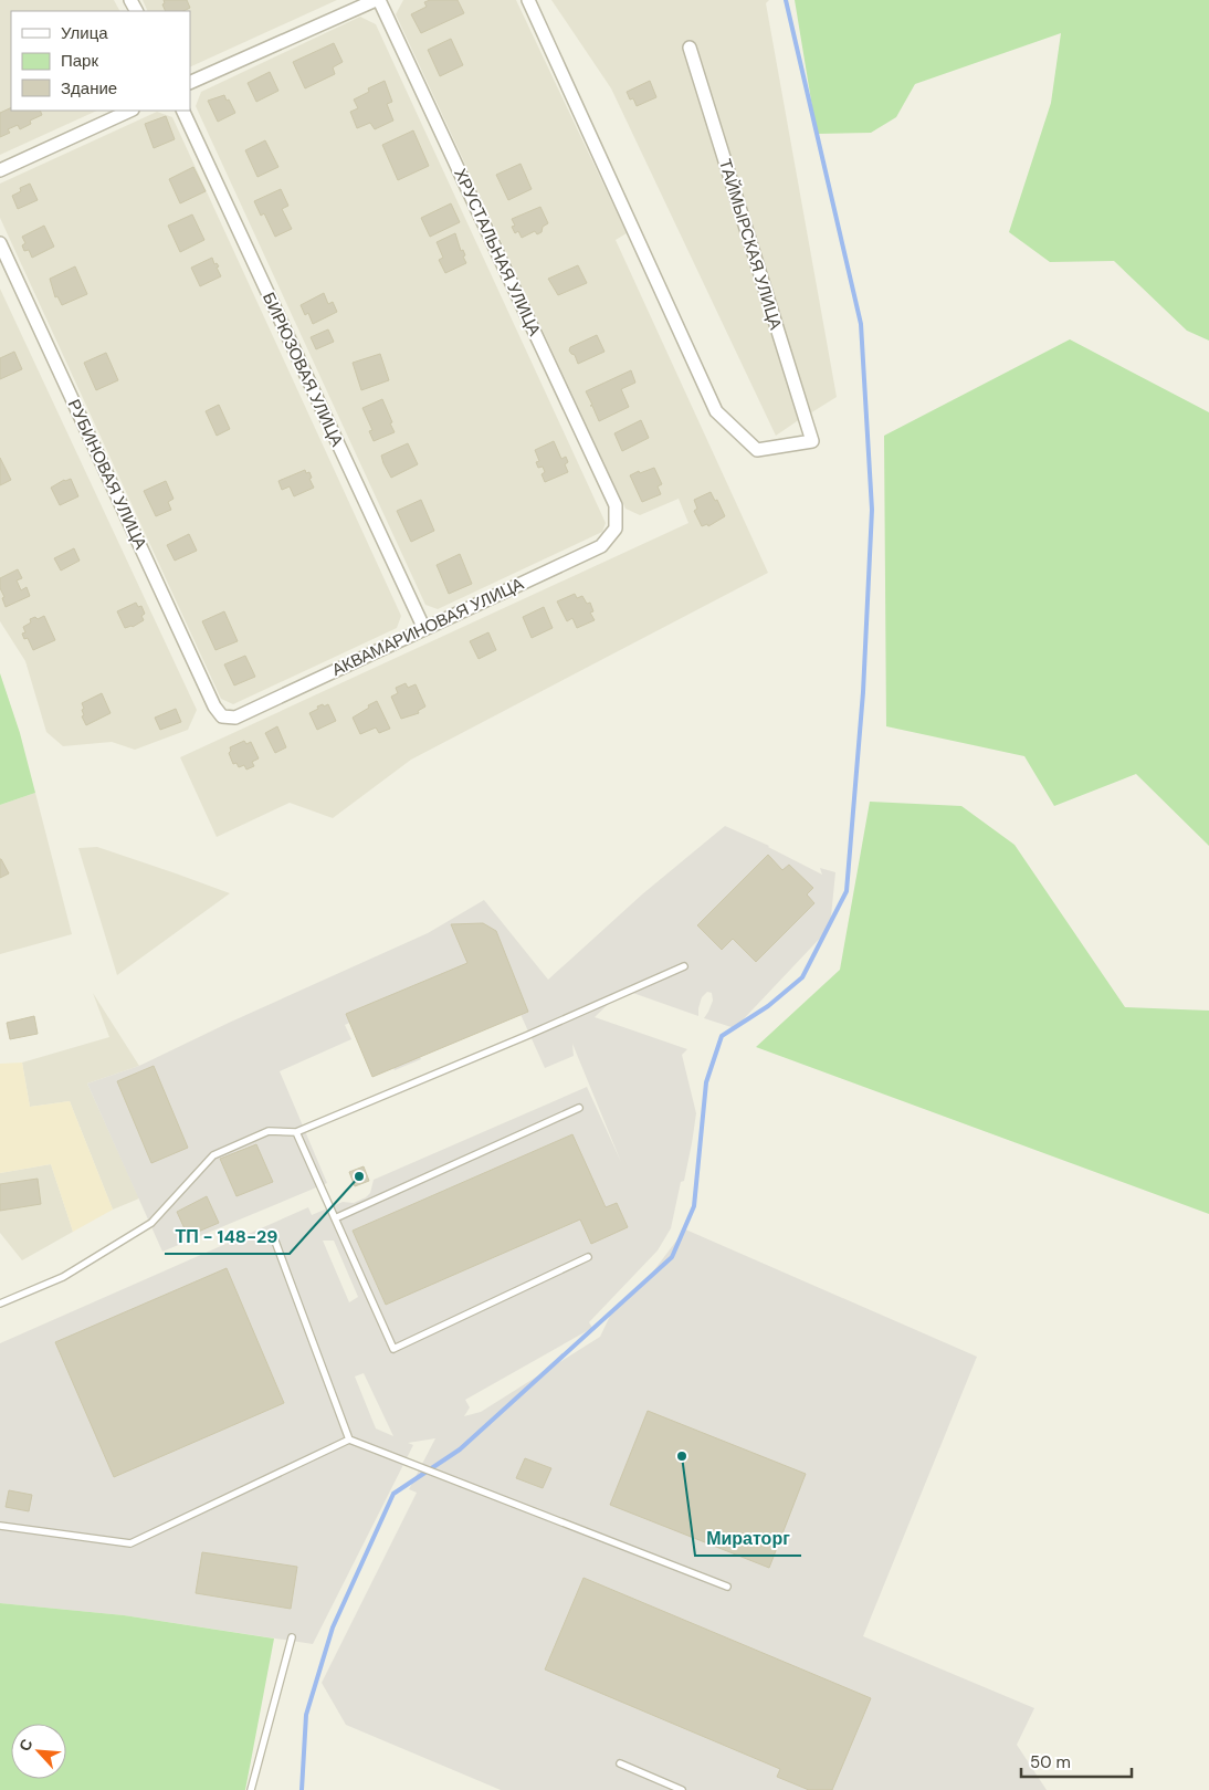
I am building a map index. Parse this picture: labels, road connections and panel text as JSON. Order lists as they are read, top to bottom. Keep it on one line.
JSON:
{"streets":{"street":["ТАЙМЫРСКАЯ УЛИЦА","ХРУСТАЛЬНАЯ УЛИЦА","БИРЮЗОВАЯ УЛИЦА","РУБИНОВАЯ УЛИЦА","АКВАМАРИНОВАЯ УЛИЦА"]},"crossings":[["ХРУСТАЛЬНАЯ УЛИЦА","АКВАМАРИНОВАЯ УЛИЦА"],["БИРЮЗОВАЯ УЛИЦА","АКВАМАРИНОВАЯ УЛИЦА"],["РУБИНОВАЯ УЛИЦА","АКВАМАРИНОВАЯ УЛИЦА"]],"places":["ТП - 148-29","Мираторг"],"legend":["Улица","Парк","Здание"],"scale_bar":"50 m","north":"top left"}
